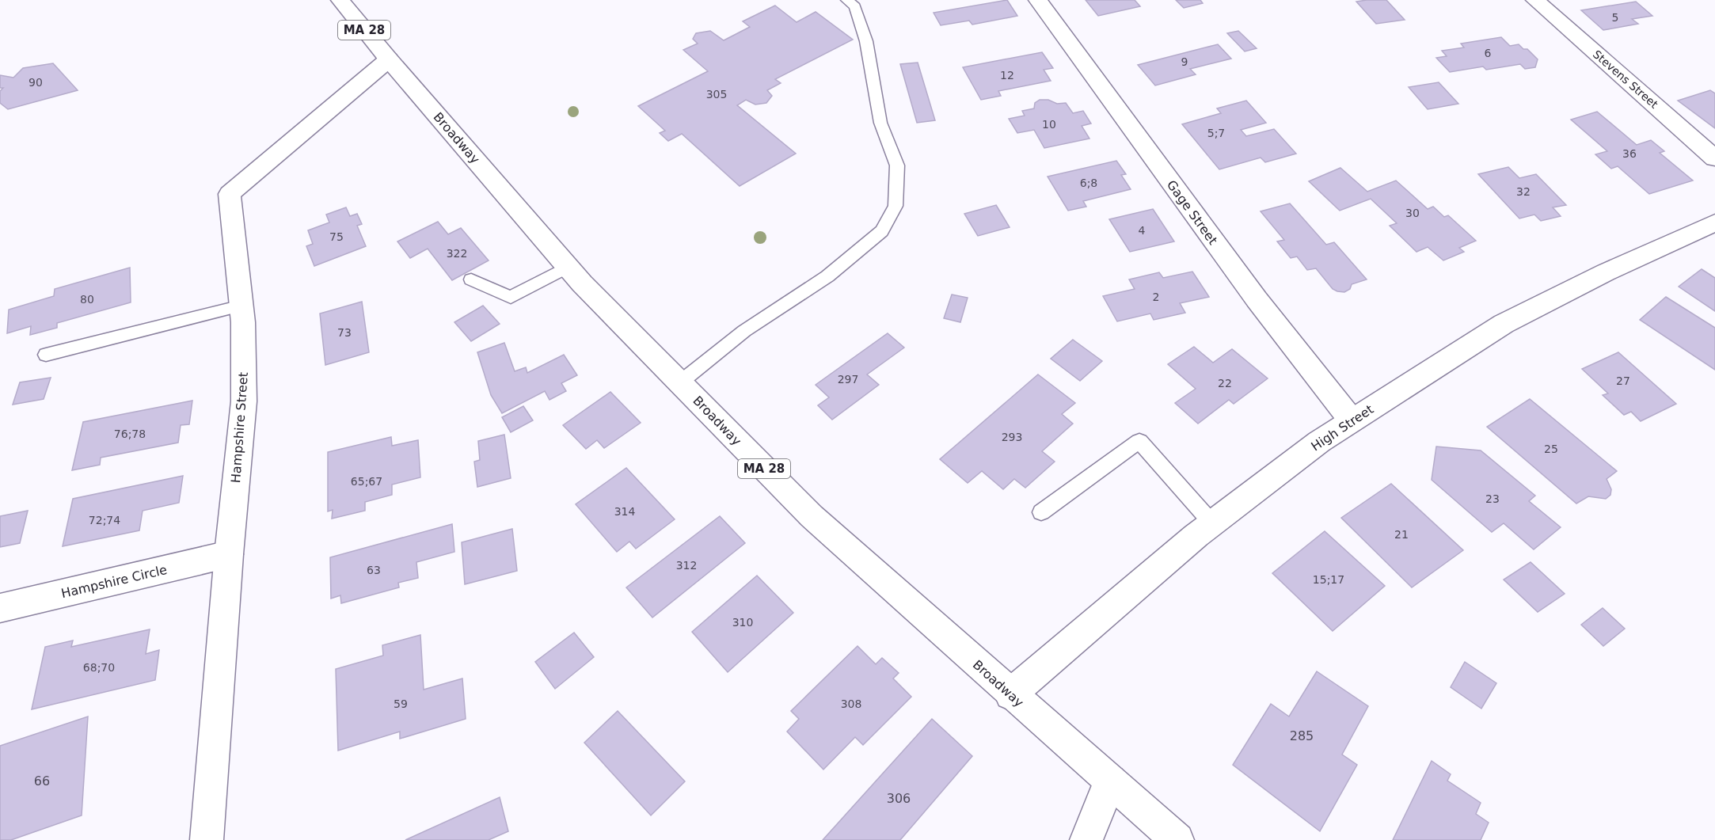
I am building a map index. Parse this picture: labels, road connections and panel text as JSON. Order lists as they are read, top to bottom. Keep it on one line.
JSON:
{"streets":{"main road":["MA 28","Stevens Street","Broadway","Gage Street","Hampshire Street","High Street","Hampshire Circle"]},"crossings":[["Broadway","Hampshire Street"],["Broadway","High Street"],["Gage Street","High Street"],["Hampshire Street","Hampshire Circle"]],"house_numbers":["5","6","9","12","90","305","10","5;7","36","6;8","32","30","4","75","322","2","80","73","297","27","22","76;78","293","25","65;67","23","314","72;74","21","312","63","15;17","310","68;70","59","308","285","66","306"]}
